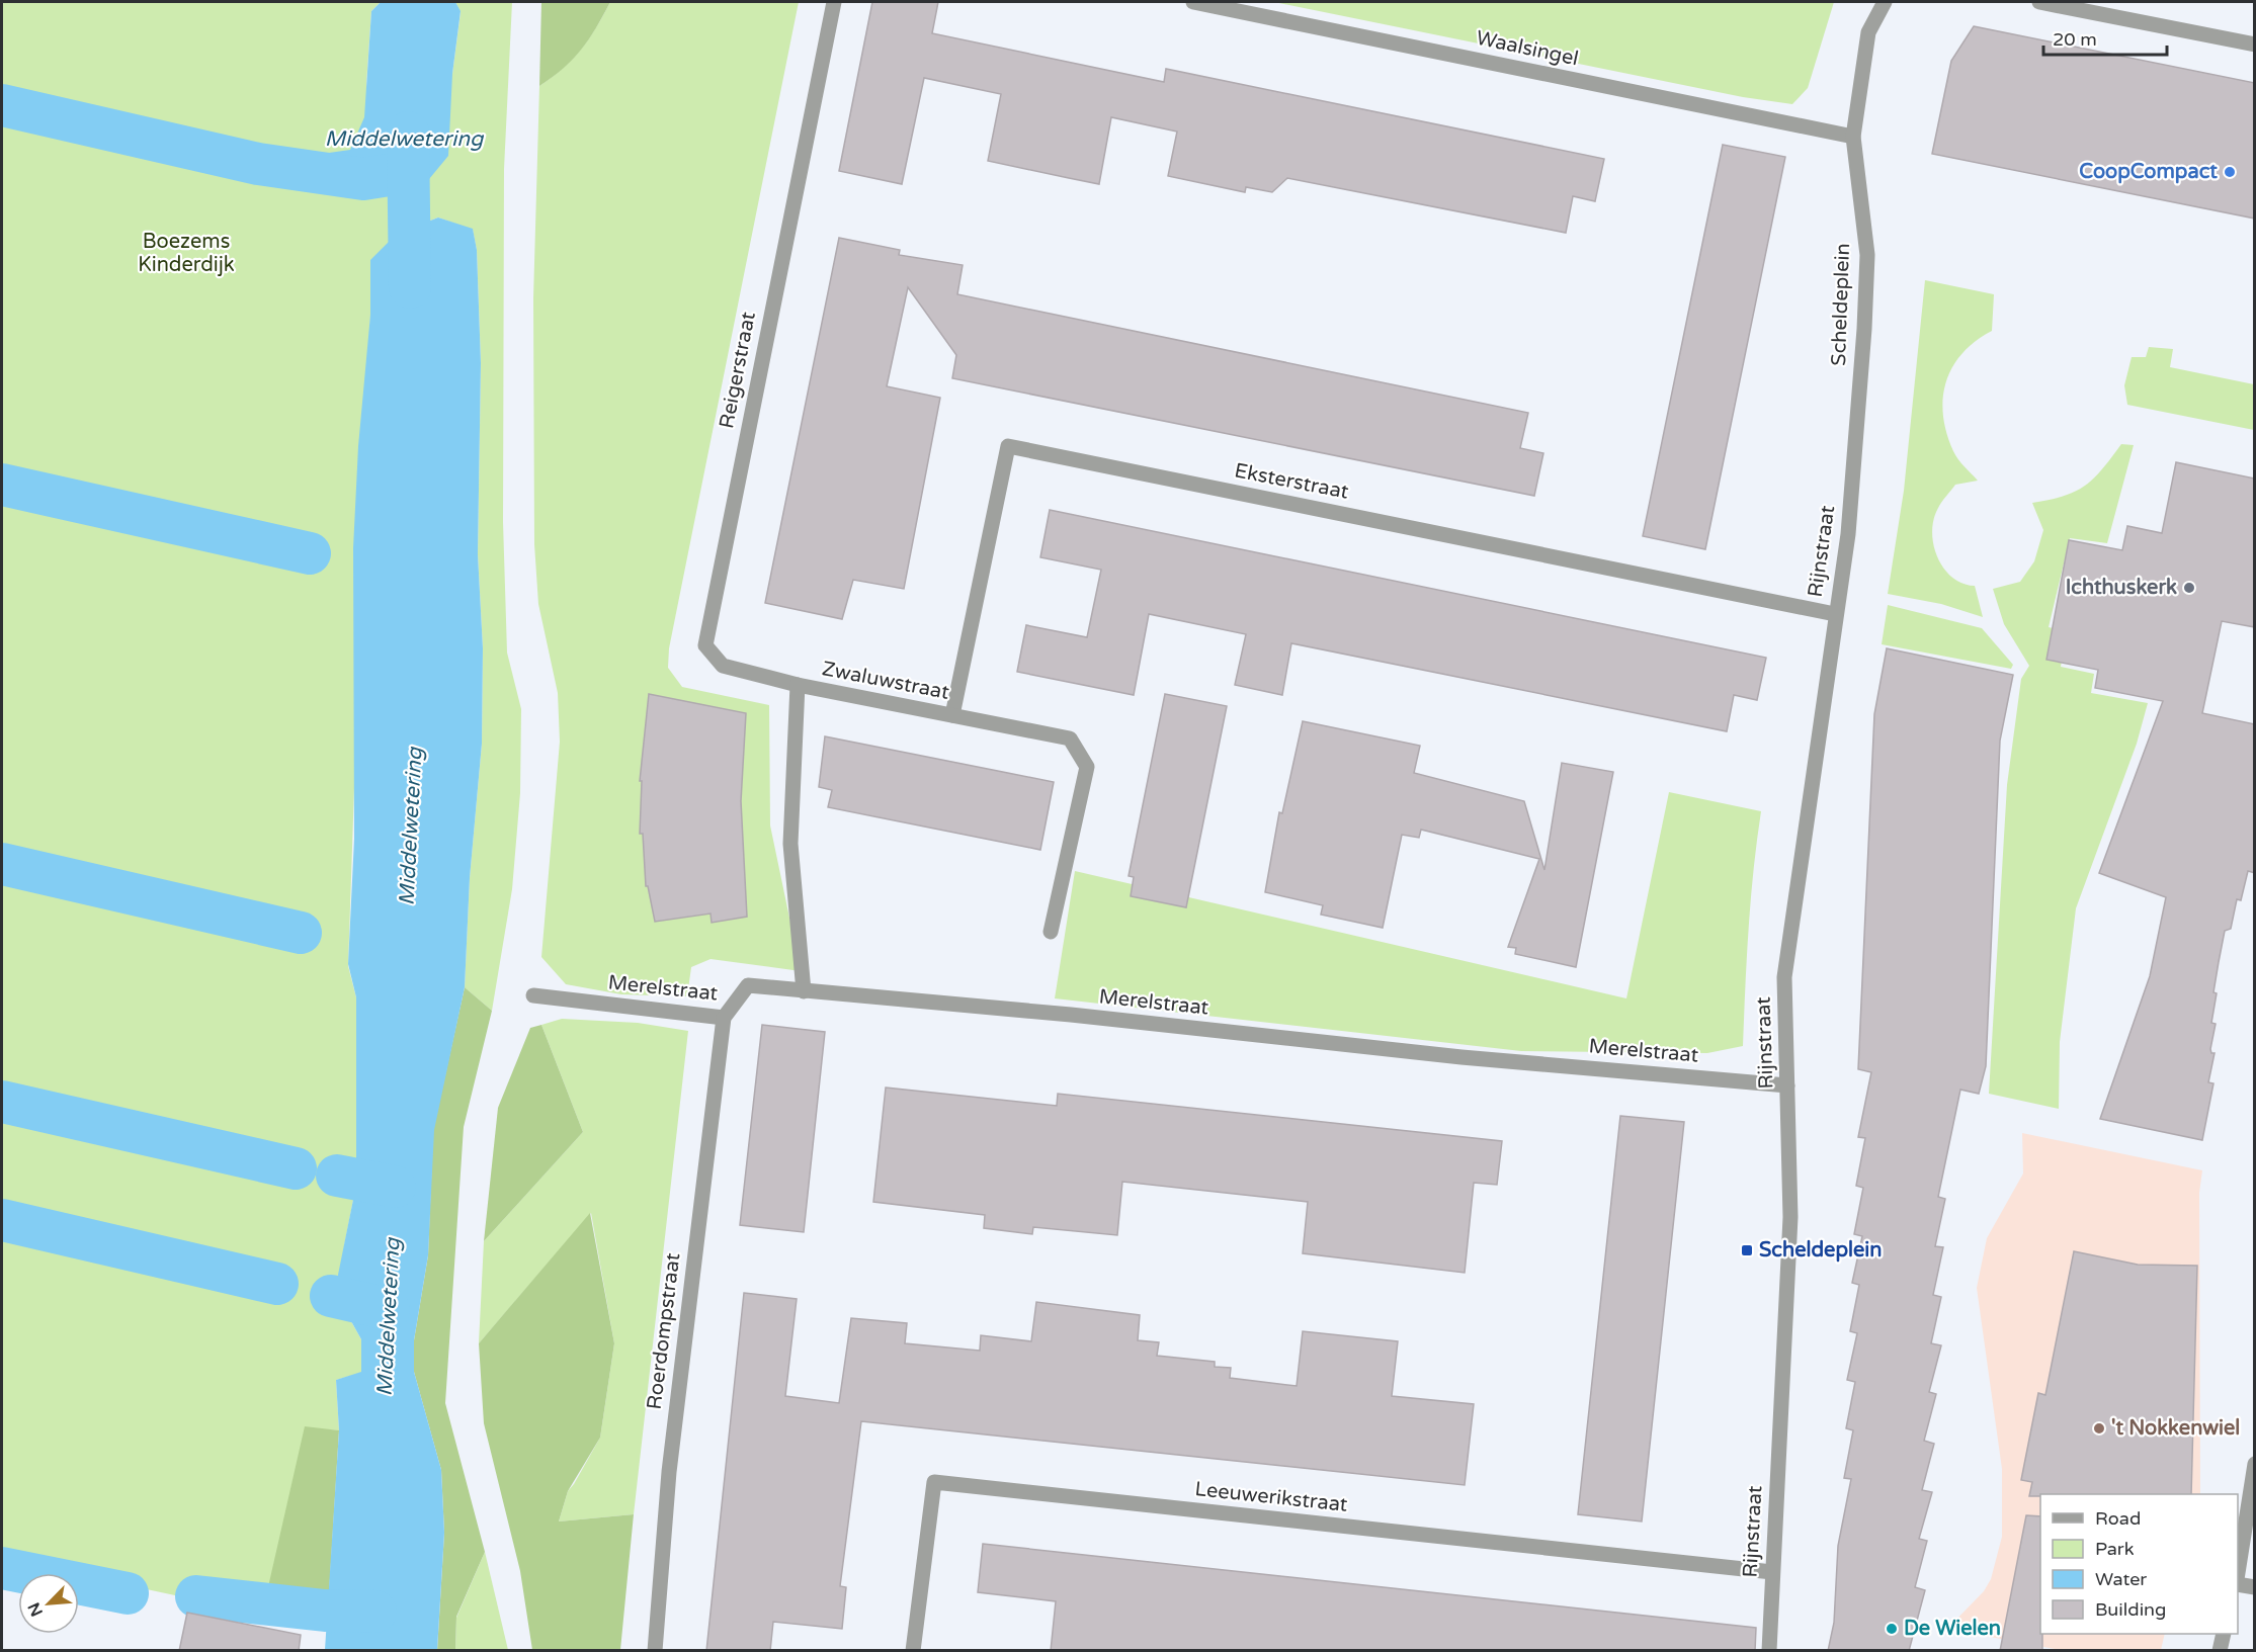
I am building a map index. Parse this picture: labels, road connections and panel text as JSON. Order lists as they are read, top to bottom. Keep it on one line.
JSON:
{"streets":{"street":["Waalsingel","Scheldeplein","Reigerstraat","Eksterstraat","Rijnstraat","Zwaluwstraat","Merelstraat","Roerdompstraat","Leeuwerikstraat"]},"crossings":[["Waalsingel","Scheldeplein"],["Scheldeplein","Rijnstraat"],["Reigerstraat","Zwaluwstraat"],["Eksterstraat","Rijnstraat"],["Eksterstraat","Zwaluwstraat"],["Rijnstraat","Merelstraat"],["Rijnstraat","Leeuwerikstraat"],["Zwaluwstraat","Merelstraat"],["Merelstraat","Roerdompstraat"]],"water":["Middelwetering"],"parks":["Boezems Kinderdijk"],"places":{"other":["CoopCompact","Ichthuskerk","'t Nokkenwiel","De Wielen"],"transit":["Scheldeplein"]},"legend":["Road","Park","Water","Building"],"scale_bar":"20 m","north":"bottom left"}
